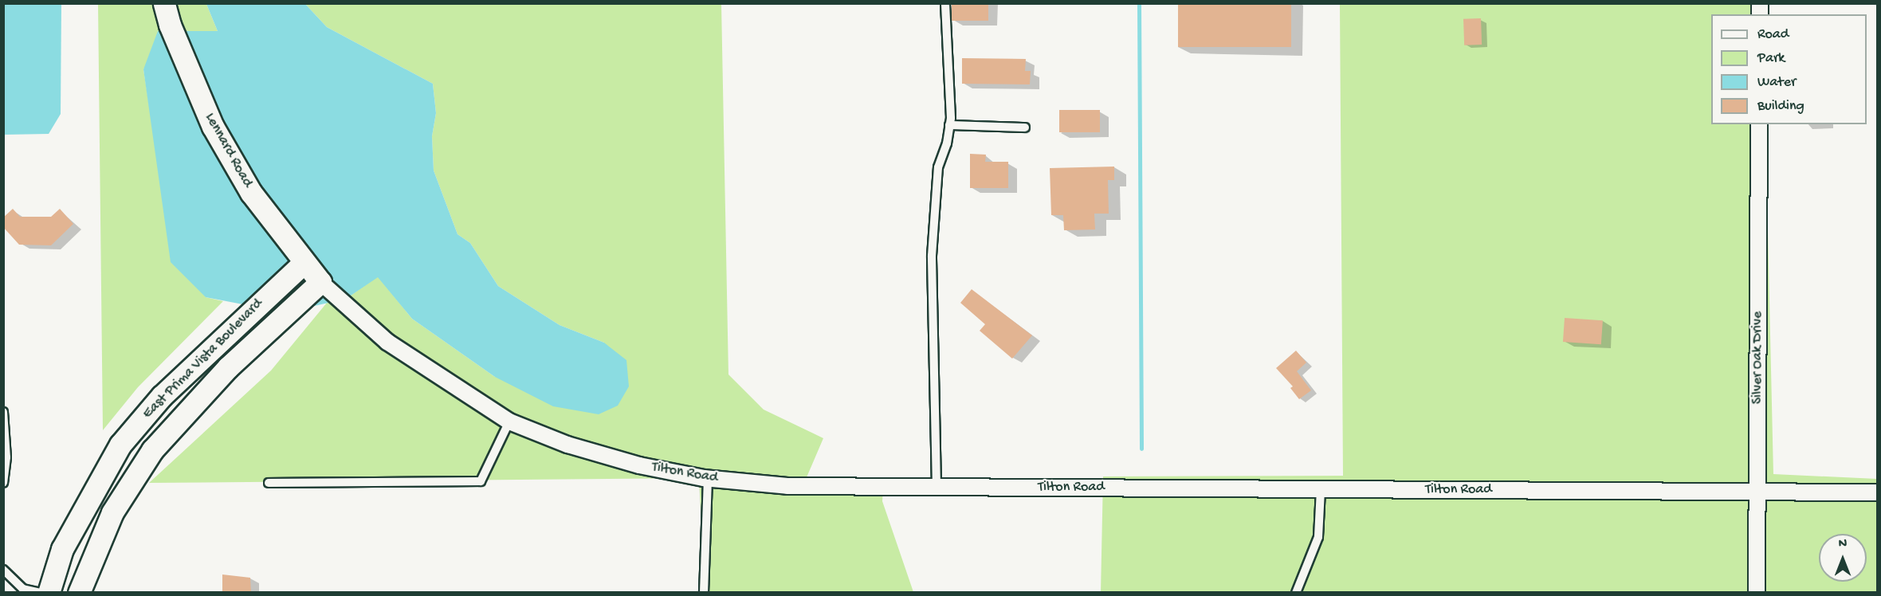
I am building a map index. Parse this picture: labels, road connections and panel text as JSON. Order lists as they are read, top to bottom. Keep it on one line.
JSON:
{"streets":{"street":["Lennard Road","Silver Oak Drive","East Prima Vista Boulevard","Tilton Road"]},"crossings":[["Lennard Road","East Prima Vista Boulevard"],["Lennard Road","Tilton Road"],["Silver Oak Drive","Tilton Road"],["East Prima Vista Boulevard","Tilton Road"]],"legend":["Road","Park","Water","Building"],"north":"top"}
